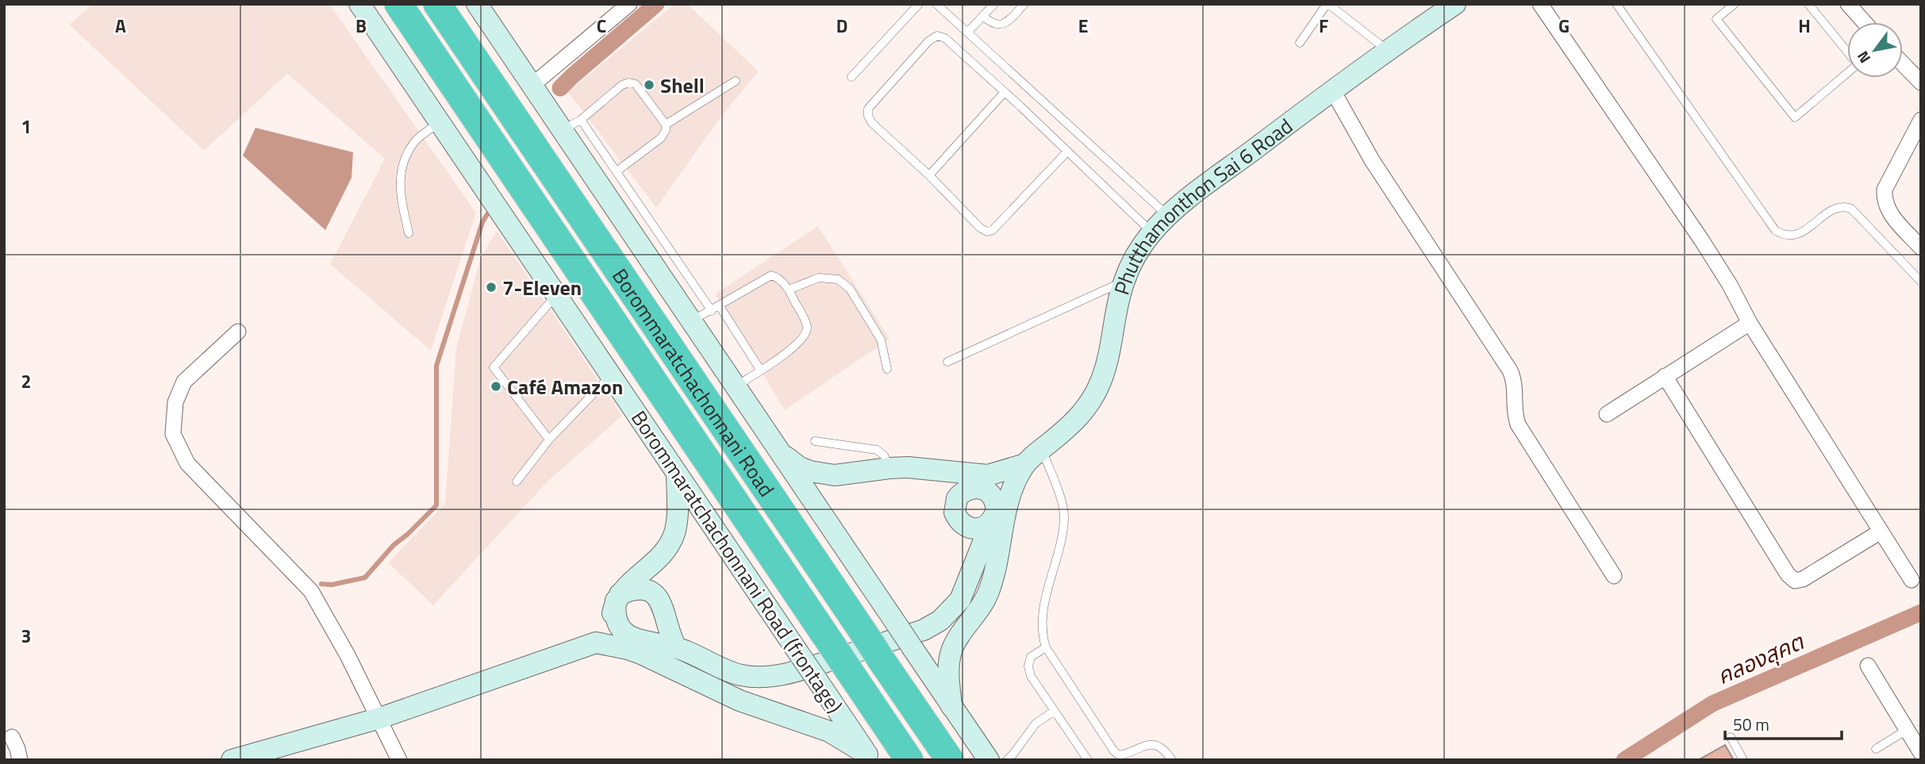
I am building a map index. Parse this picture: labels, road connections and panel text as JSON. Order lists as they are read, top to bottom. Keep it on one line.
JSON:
{"streets":{"highway":["Borommaratchachonnani Road"],"street":["Phutthamonthon Sai 6 Road","Borommaratchachonnani Road (frontage)"]},"water":["คลองสุคต"],"places":["Shell","7-Eleven","Café Amazon"],"scale_bar":"50 m","north":"bottom left","grid":{"columns":["A","B","C","D","E","F","G","H"],"rows":["1","2","3"]}}
